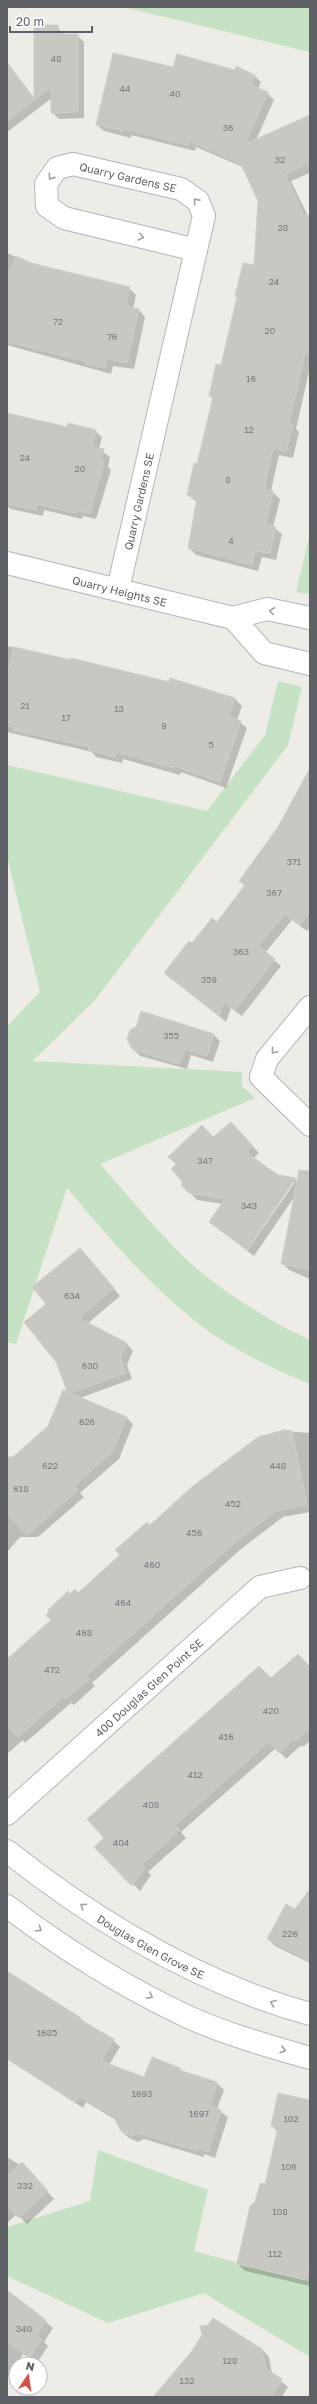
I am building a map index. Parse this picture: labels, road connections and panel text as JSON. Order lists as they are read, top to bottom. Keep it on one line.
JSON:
{"streets":{"street":["Quarry Gardens SE","Quarry Heights SE","400 Douglas Glen Point SE","Douglas Glen Grove SE"]},"crossings":[["Quarry Gardens SE","Quarry Heights SE"]],"house_numbers":["48","44","40","36","32","28","24","72","20","76","16","12","24","20","8","4","21","13","17","9","5","371","367","363","359","355","347","343","634","630","626","622","448","618","452","456","460","464","468","472","420","416","412","408","404","226","1685","1693","1697","102","106","332","108","112","340","128","132"],"scale_bar":"20 m","north":"top"}
